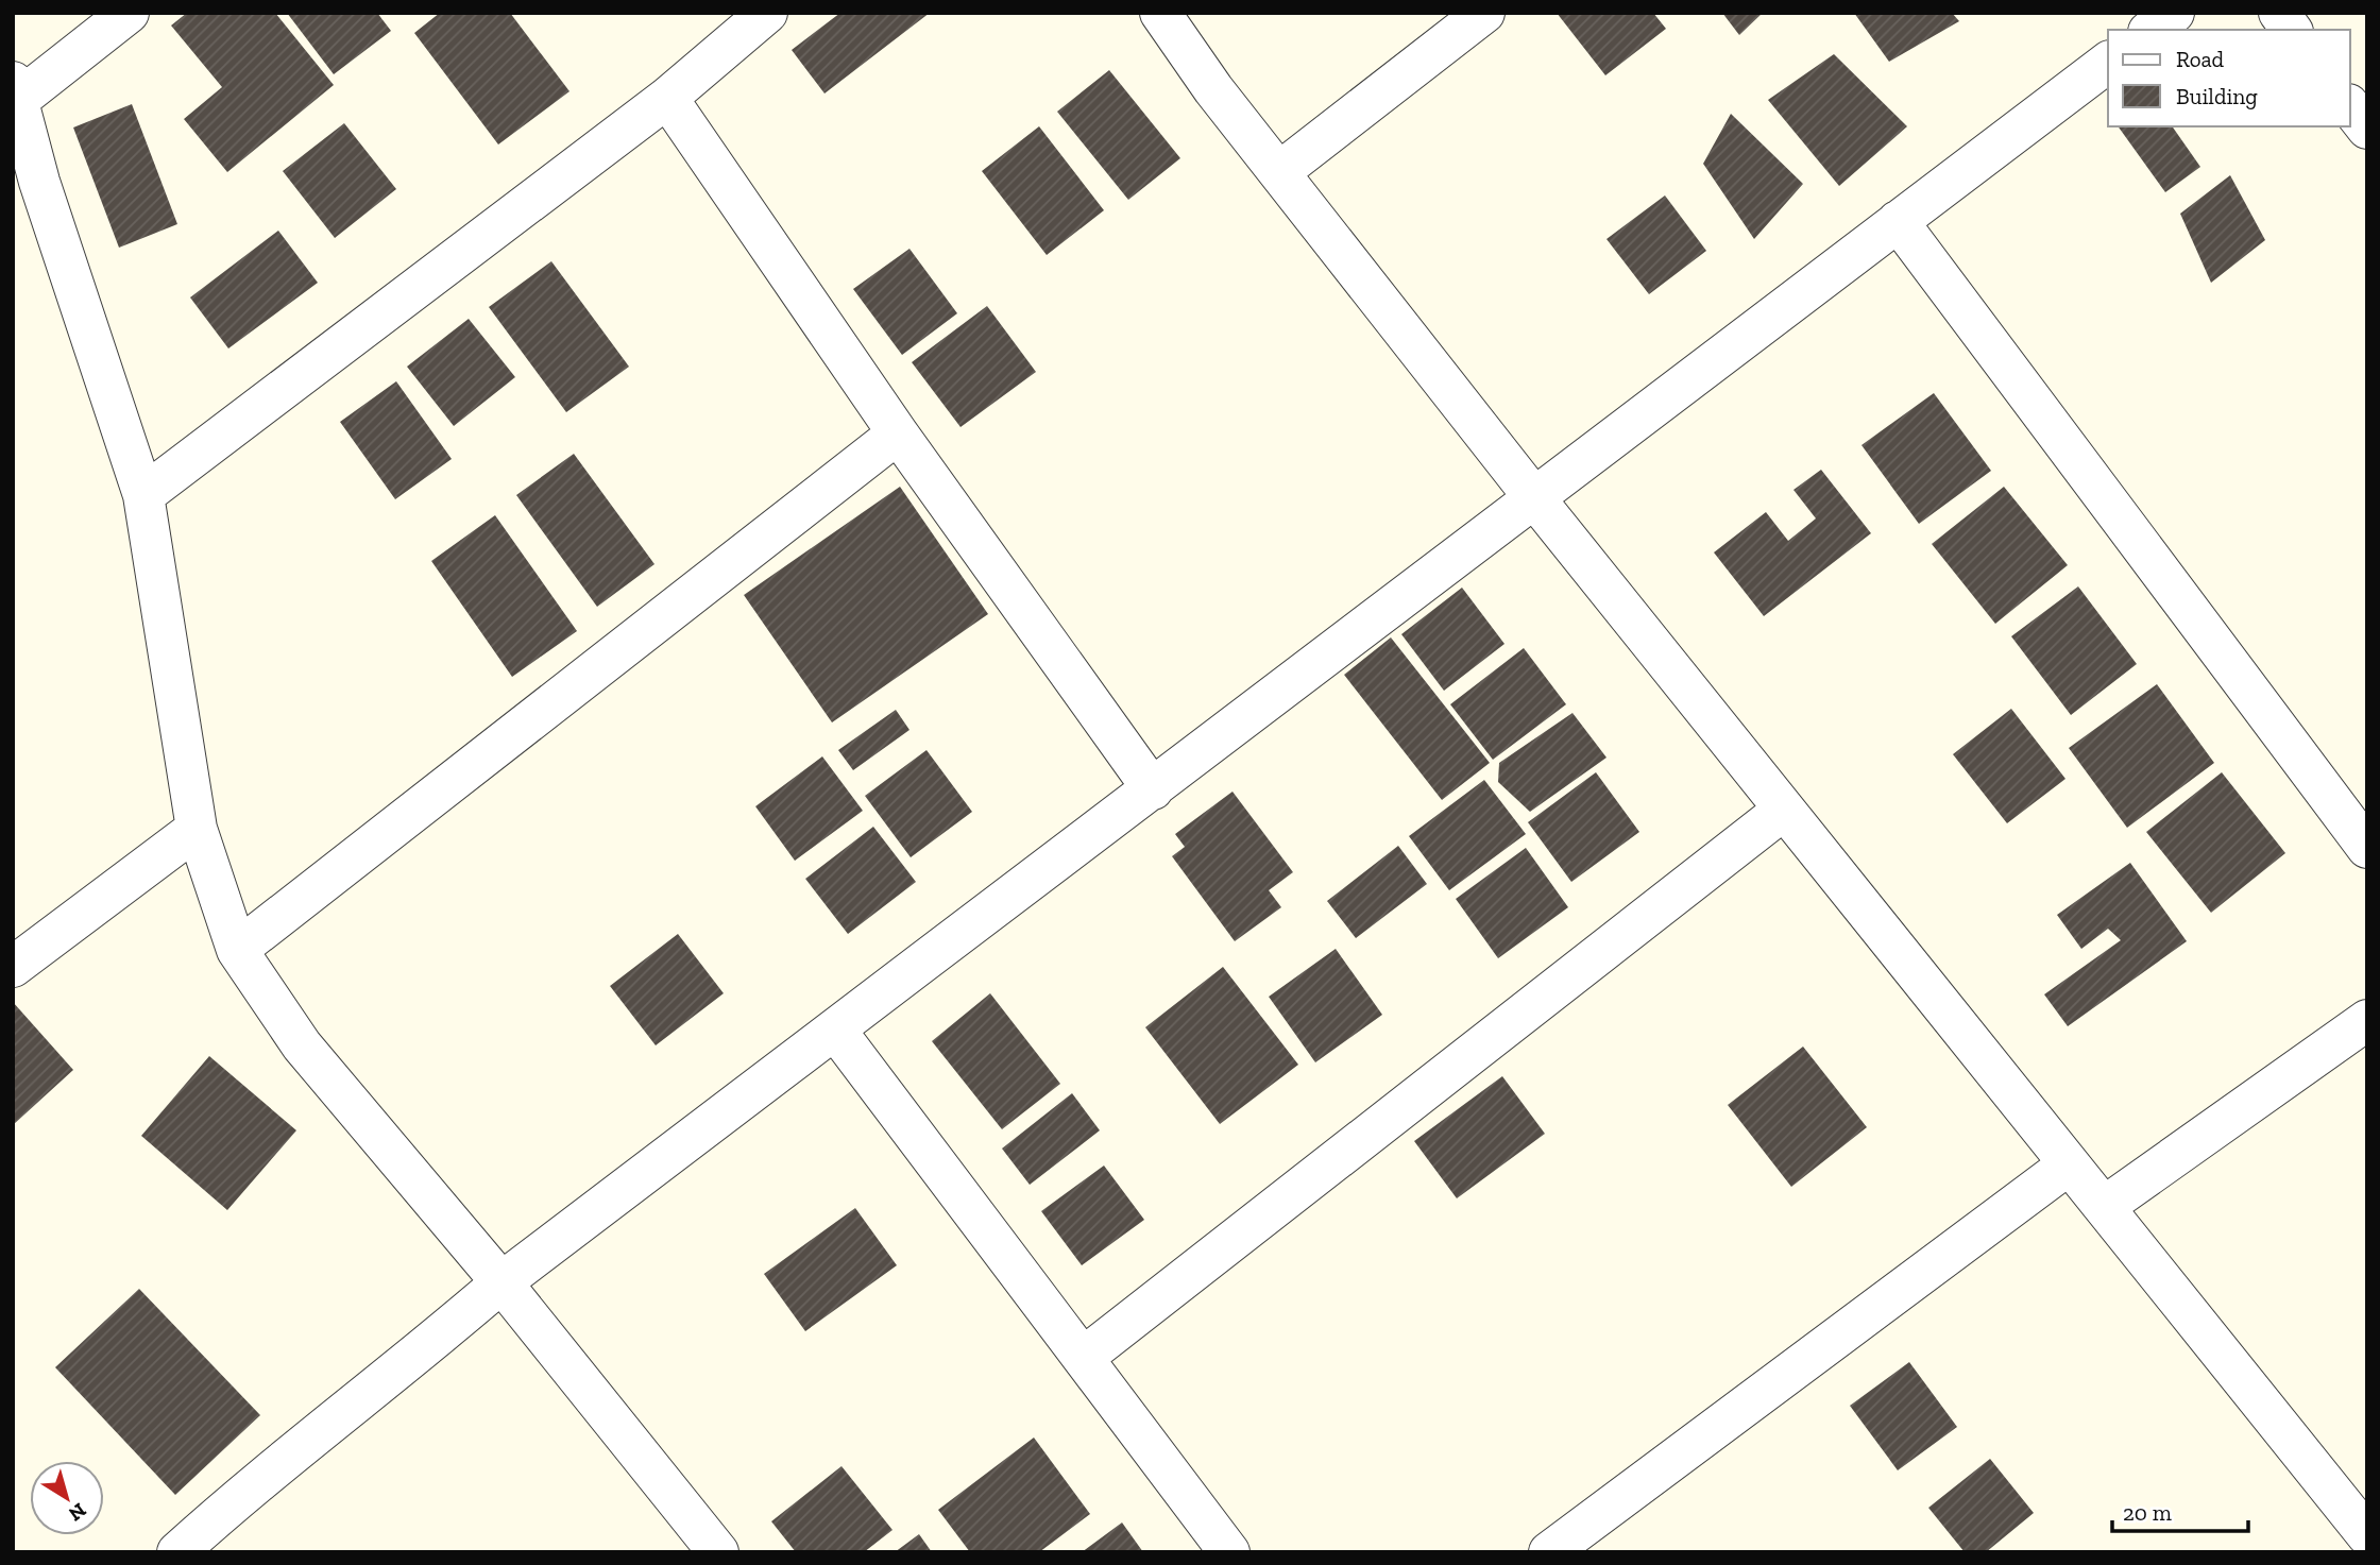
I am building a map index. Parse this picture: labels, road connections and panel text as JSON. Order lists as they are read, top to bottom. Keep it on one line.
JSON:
{"legend":["Road","Building"],"scale_bar":"20 m","north":"bottom right"}
